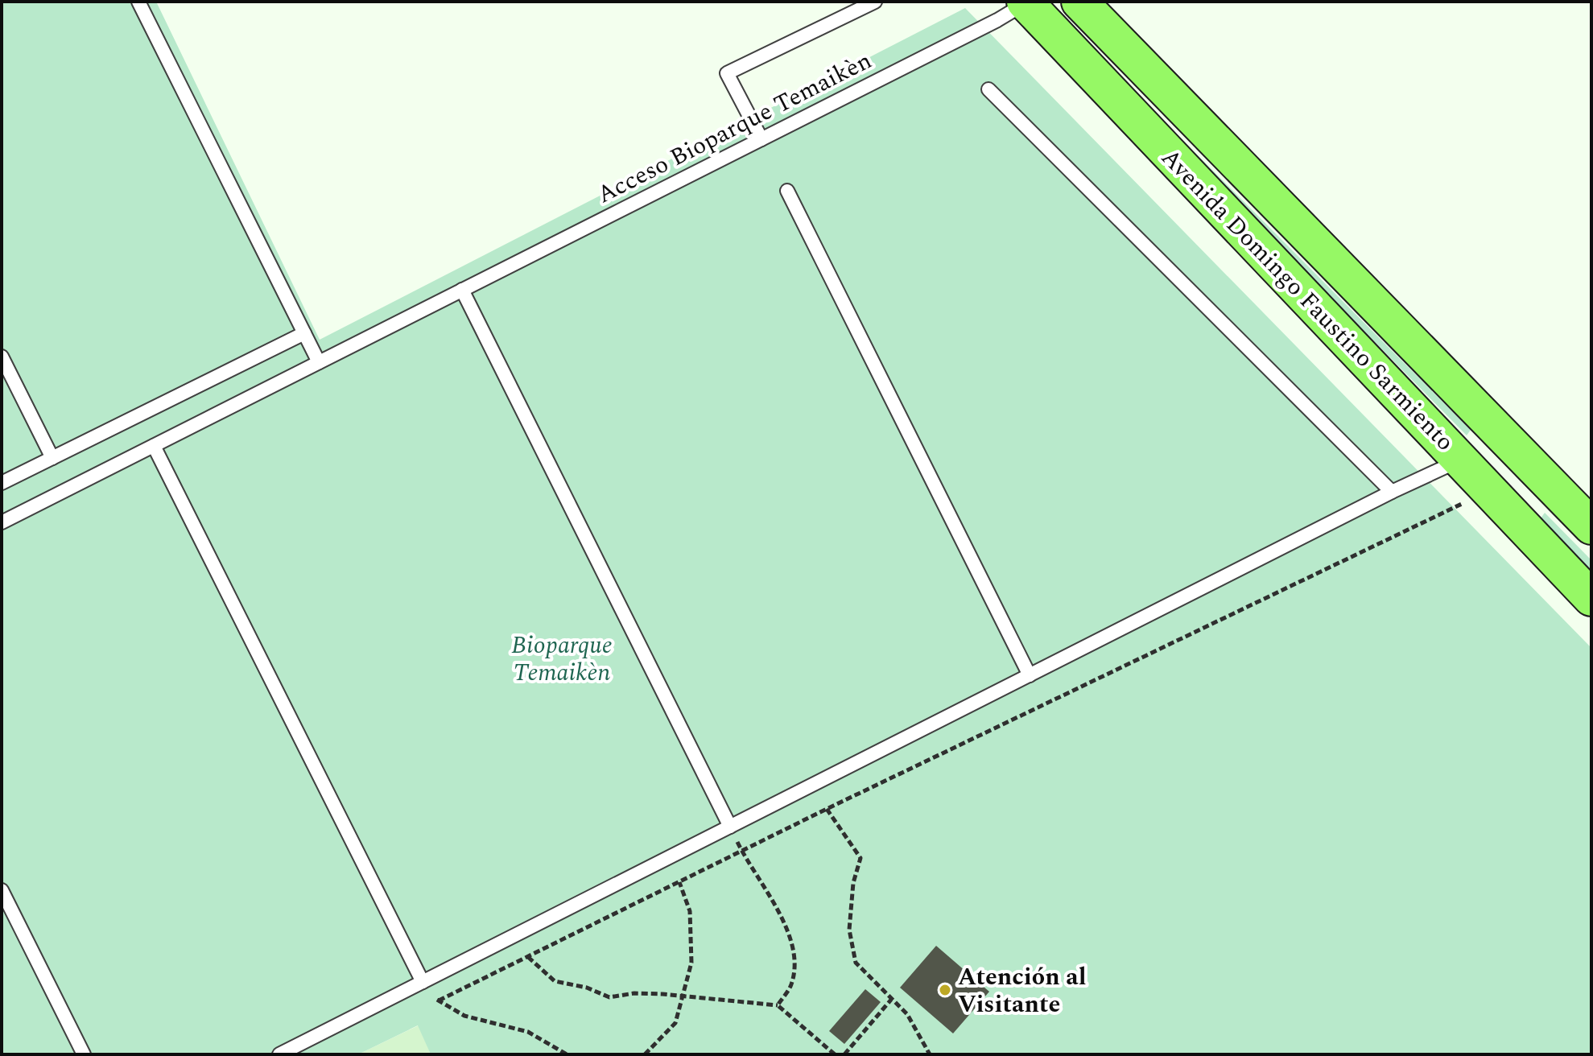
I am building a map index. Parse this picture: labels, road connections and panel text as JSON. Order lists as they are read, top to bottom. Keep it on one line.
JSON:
{"streets":{"main road":["Avenida Domingo Faustino Sarmiento"],"lane":["Acceso Bioparque Temaikèn"]},"crossings":[["Acceso Bioparque Temaikèn","Avenida Domingo Faustino Sarmiento"]],"parks":["Bioparque Temaikèn"],"places":["Atención al Visitante"]}
